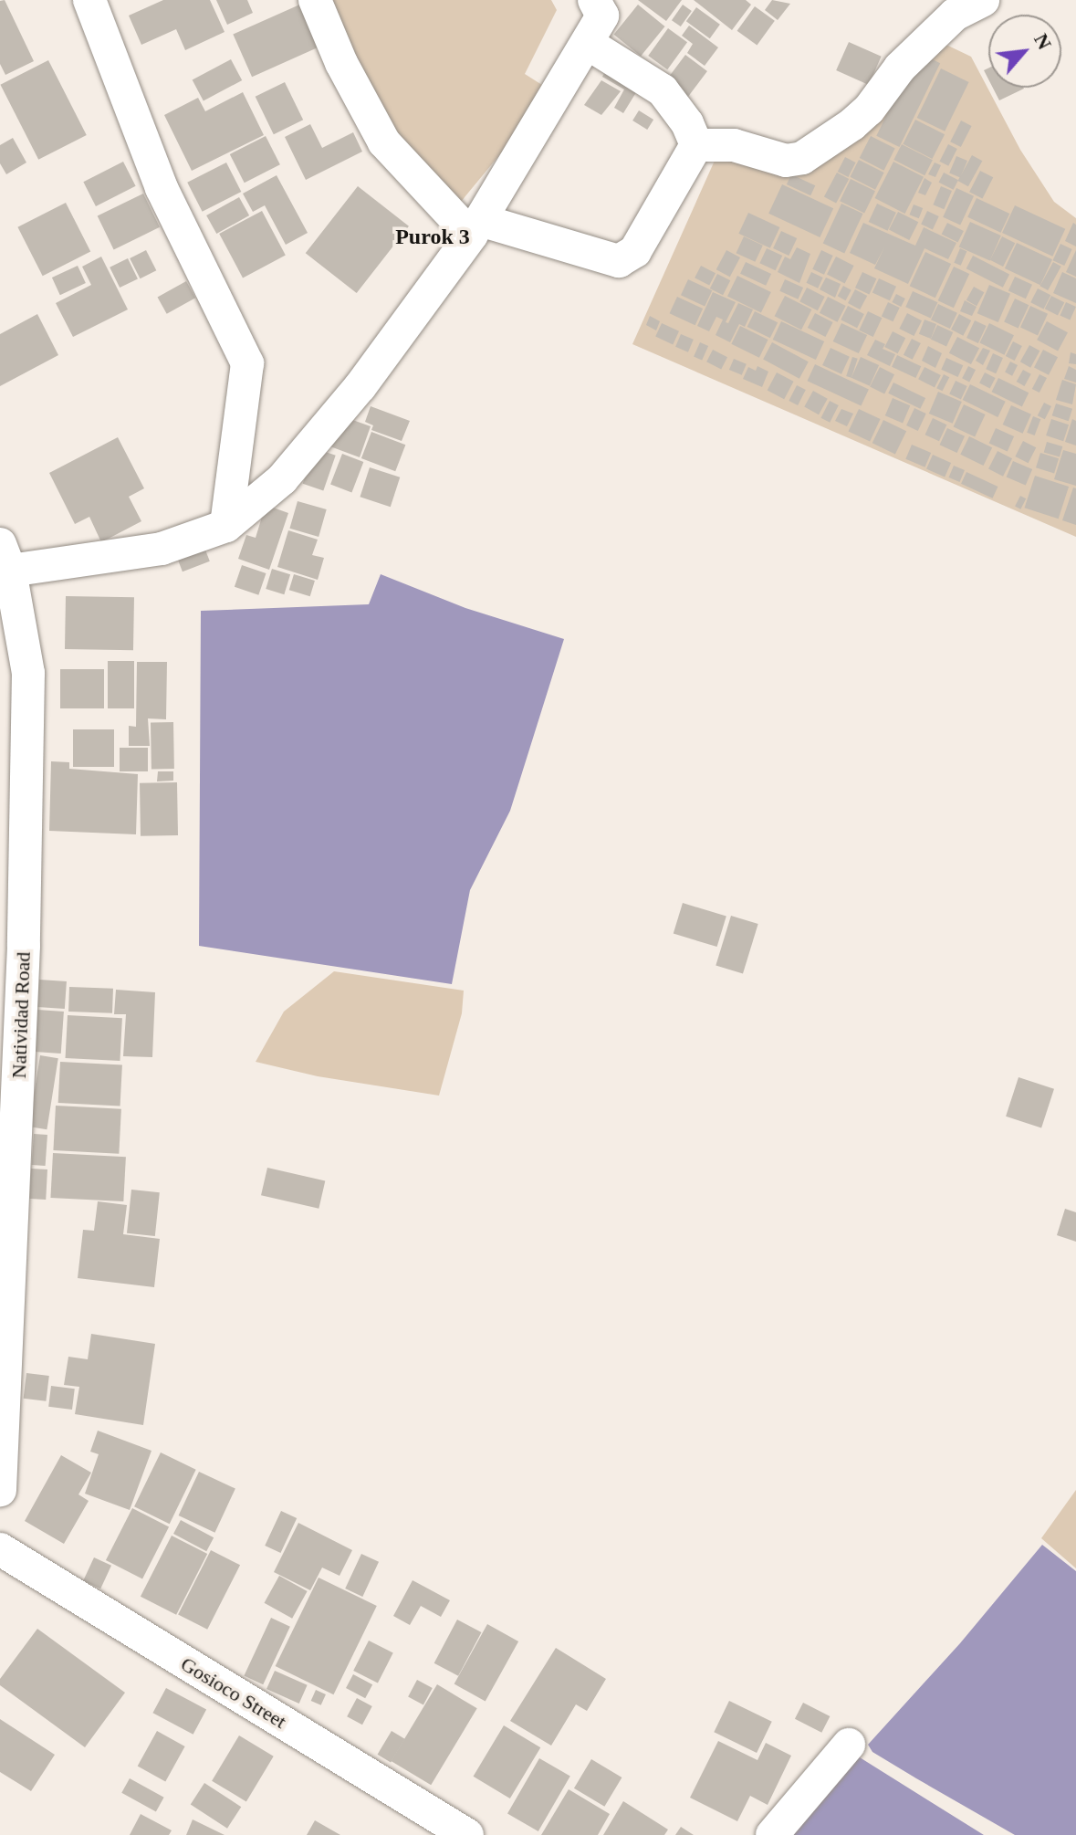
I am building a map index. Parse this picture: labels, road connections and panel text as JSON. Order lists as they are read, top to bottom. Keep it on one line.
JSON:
{"streets":{"street":["Natividad Road","Gosioco Street"]},"districts":["Purok 3"],"north":"top right"}
